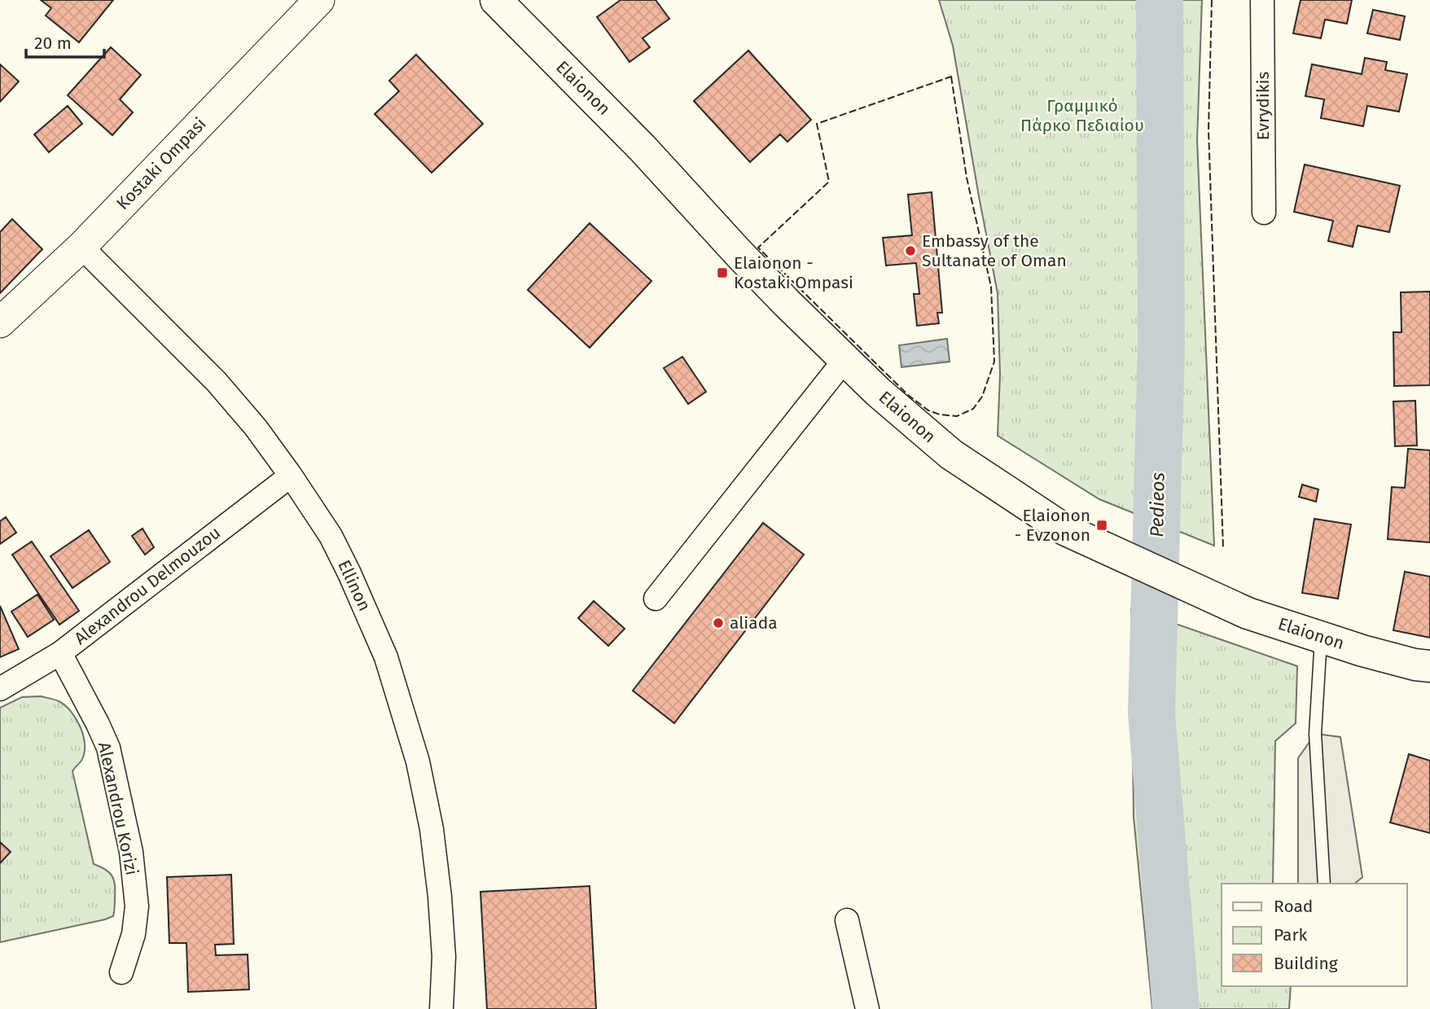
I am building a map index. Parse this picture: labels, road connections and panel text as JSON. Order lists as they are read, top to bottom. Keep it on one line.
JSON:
{"streets":{"main road":["Elaionon"],"street":["Evrydikis","Kostaki Ompasi","Alexandrou Delmouzou","Ellinon","Alexandrou Korizi"]},"crossings":[["Kostaki Ompasi","Ellinon"],["Alexandrou Delmouzou","Ellinon"],["Alexandrou Delmouzou","Alexandrou Korizi"]],"water":["Pedieos"],"parks":["Γραμμικό Πάρκο Πεδιαίου"],"places":{"other":["Embassy of the Sultanate of Oman","aliada"],"transit":["Elaionon - Kostaki Ompasi","Elaionon - Evzonon"]},"legend":["Road","Park","Building"],"scale_bar":"20 m"}
